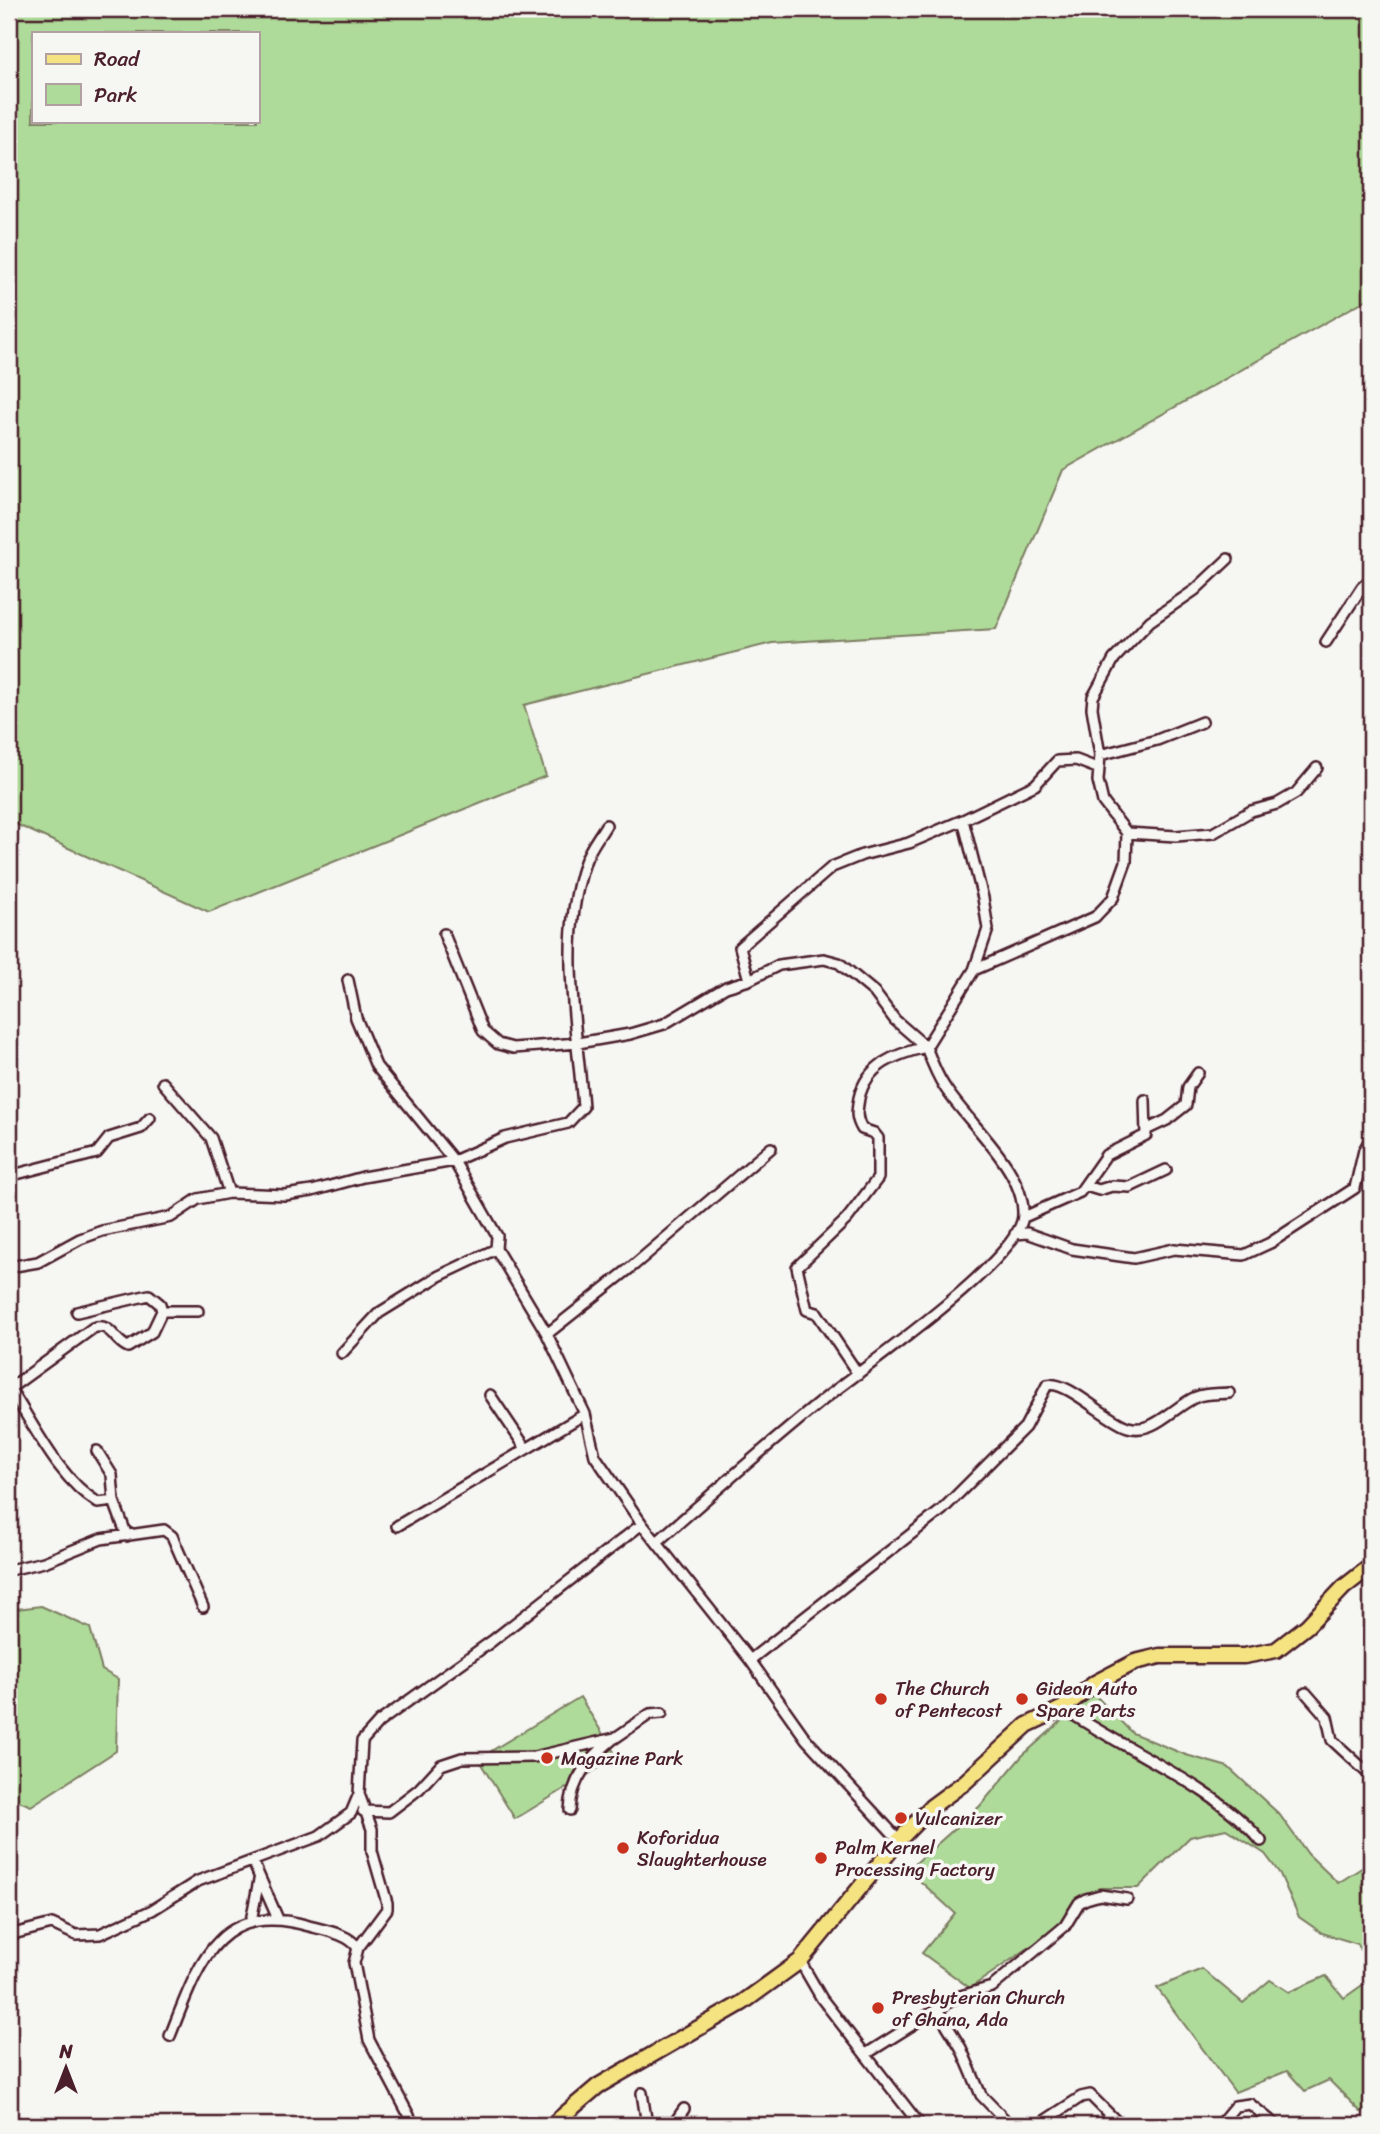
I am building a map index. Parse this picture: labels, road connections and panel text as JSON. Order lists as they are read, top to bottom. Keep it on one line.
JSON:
{"places":["The Church of Pentecost","Gideon Auto Spare Parts","Magazine Park","Vulcanizer","Koforidua Slaughterhouse","Palm Kernel Processing Factory","Presbyterian Church of Ghana, Ada"],"legend":["Road","Park"],"north":"top"}
